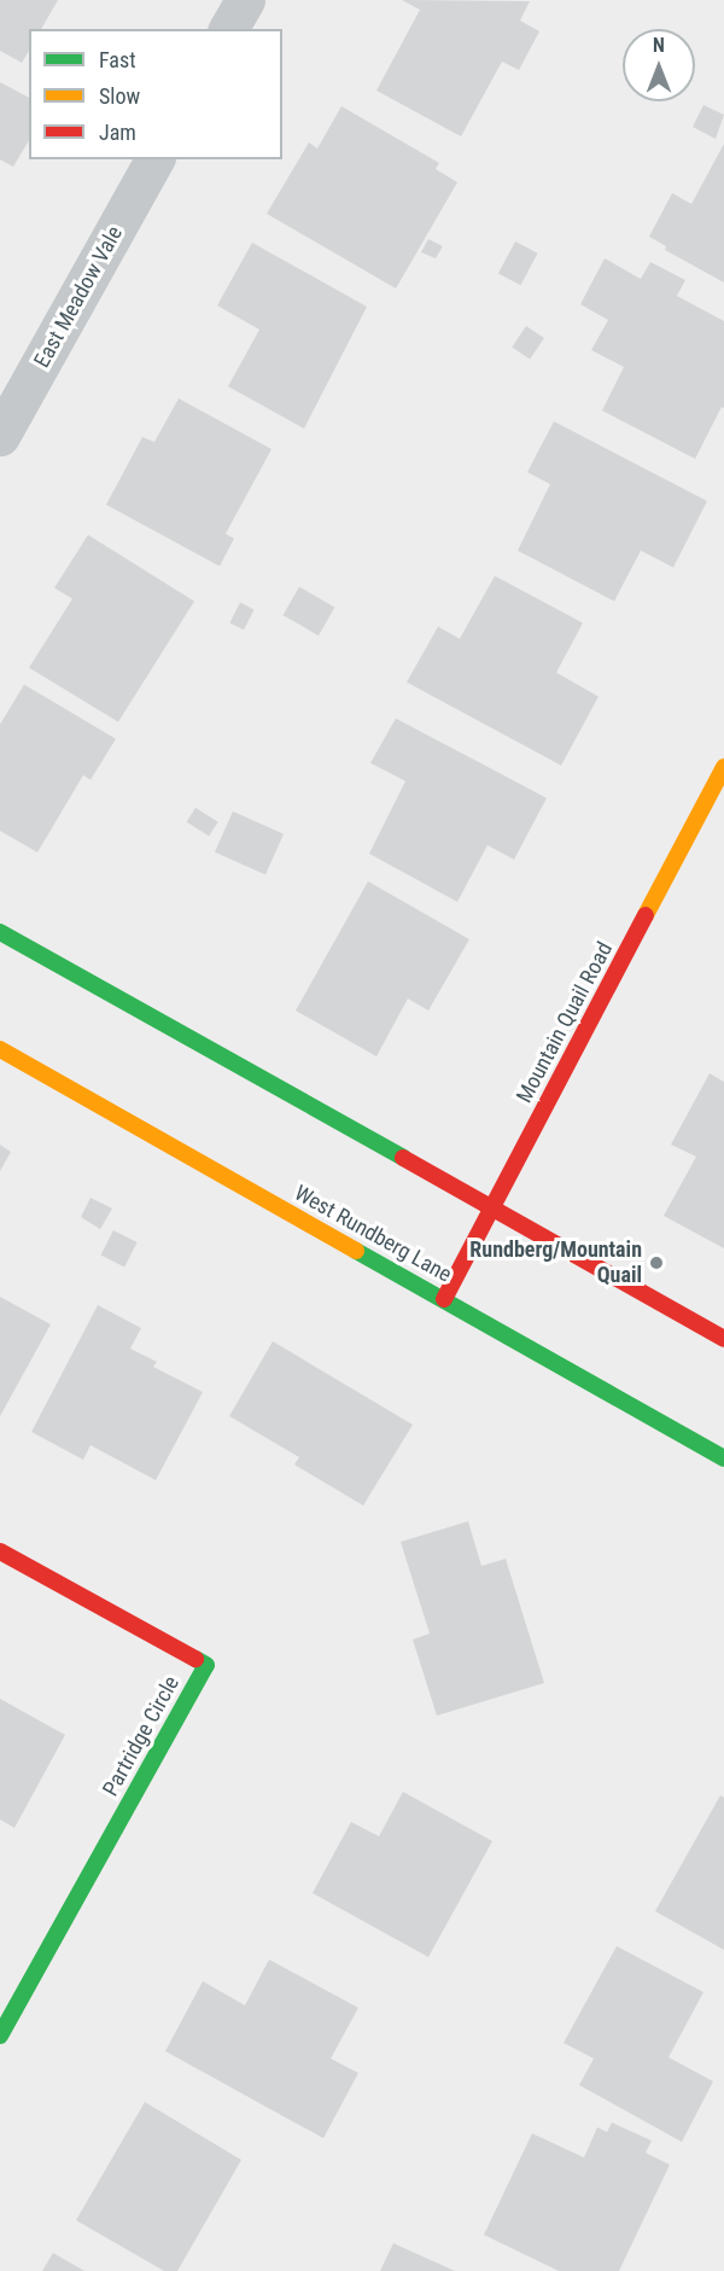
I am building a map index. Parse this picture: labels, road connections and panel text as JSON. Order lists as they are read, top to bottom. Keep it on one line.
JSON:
{"streets":{"main road":["Mountain Quail Road","West Rundberg Lane","Partridge Circle"],"street":["East Meadow Vale"]},"crossings":[["Mountain Quail Road","West Rundberg Lane"]],"places":["Rundberg/Mountain Quail"],"legend":["Fast","Slow","Jam"],"north":"top"}
